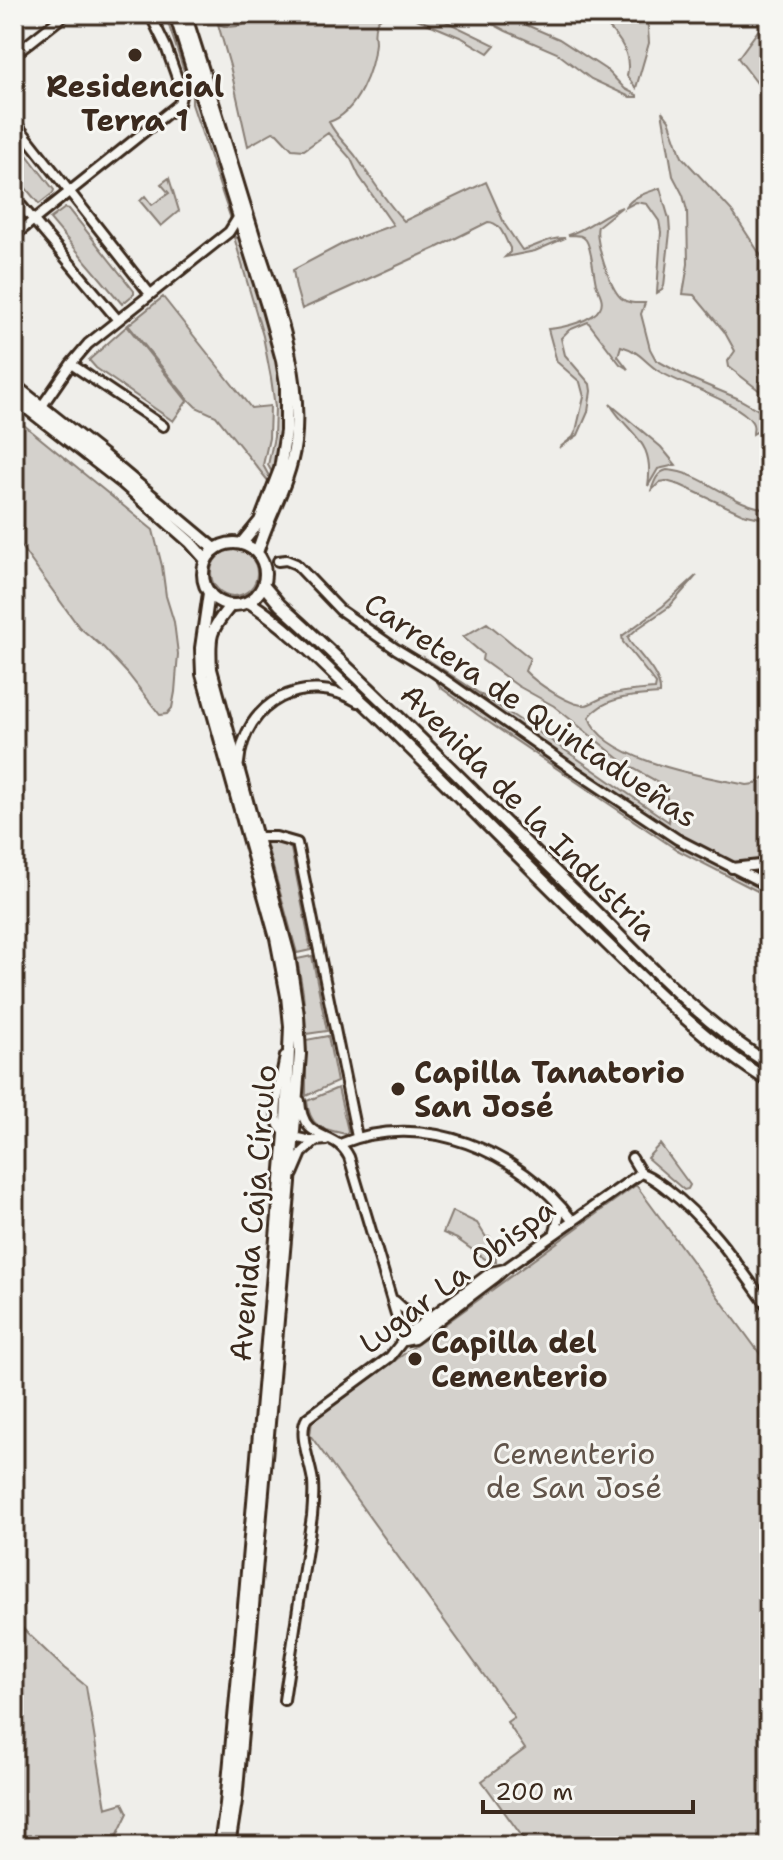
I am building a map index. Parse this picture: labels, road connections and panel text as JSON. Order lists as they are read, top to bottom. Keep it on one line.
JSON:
{"streets":{"main road":["Avenida de la Industria","Avenida Caja Círculo"],"street":["Carretera de Quintadueñas","Lugar La Obispa"]},"crossings":[["Avenida de la Industria","Avenida Caja Círculo"]],"parks":["Cementerio de San José"],"places":["Residencial Terra 1","Capilla Tanatorio San José","Capilla del Cementerio"],"scale_bar":"200 m"}
